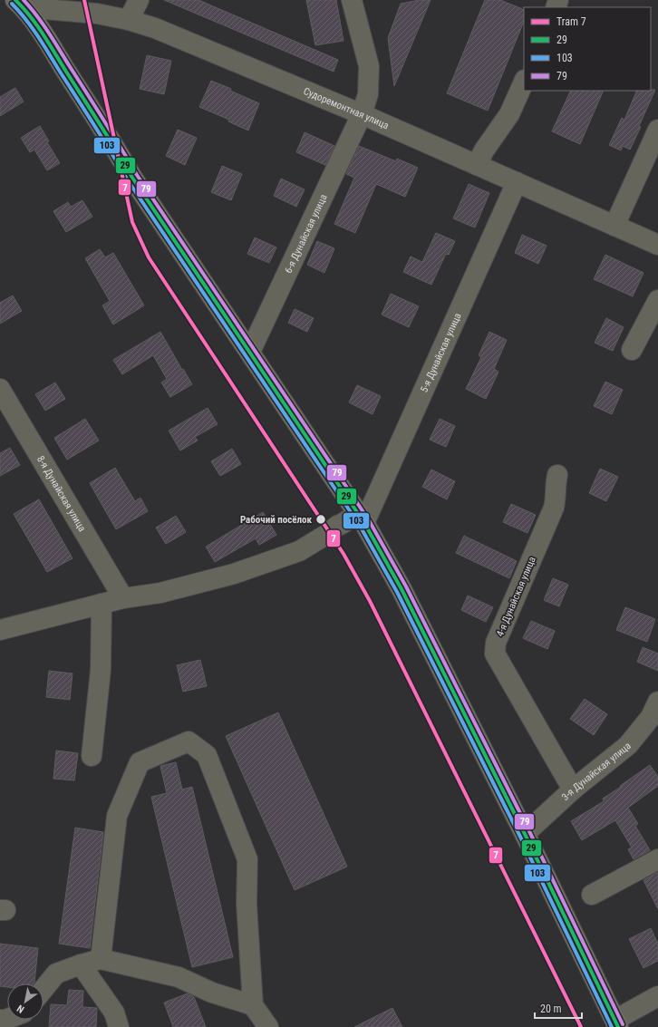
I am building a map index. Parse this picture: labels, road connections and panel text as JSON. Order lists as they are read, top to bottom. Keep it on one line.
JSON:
{"streets":{"street":["Судоремонтная улица","6-я Дунайская улица","5-я Дунайская улица","8-я Дунайская улица","4-я Дунайская улица","3-я Дунайская улица"]},"crossings":[["Судоремонтная улица","6-я Дунайская улица"],["Судоремонтная улица","5-я Дунайская улица"],["4-я Дунайская улица","3-я Дунайская улица"]],"places":["Рабочий посёлок"],"lines":["tram line 7","transit line 29","transit line 79","transit line 103"],"legend":["Tram 7","29","103","79"],"scale_bar":"20 m","north":"bottom left"}
